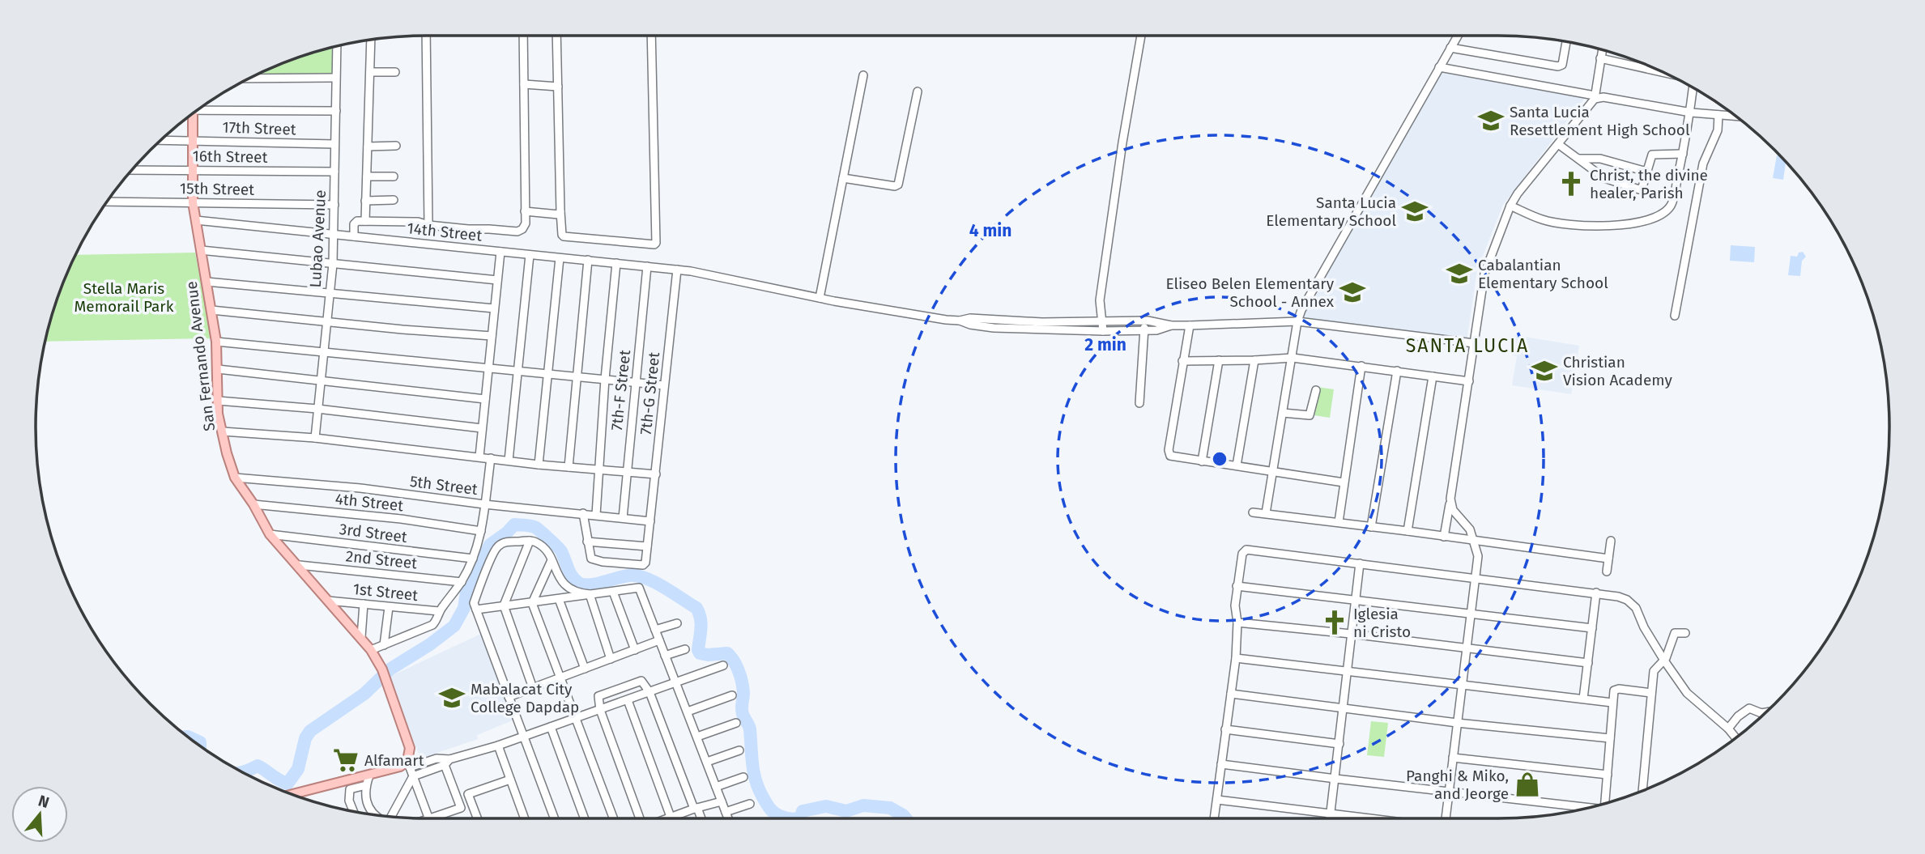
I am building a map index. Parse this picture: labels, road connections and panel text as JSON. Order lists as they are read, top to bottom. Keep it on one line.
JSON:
{"streets":{"main road":["San Fernando Avenue"],"street":["17th Street","16th Street","15th Street","14th Street","Lubao Avenue","7th-F Street","7th-G Street","5th Street","4th Street","3rd Street","2nd Street","1st Street"]},"crossings":[["17th Street","Lubao Avenue"],["17th Street","San Fernando Avenue"],["16th Street","Lubao Avenue"],["16th Street","San Fernando Avenue"],["15th Street","Lubao Avenue"],["15th Street","San Fernando Avenue"],["14th Street","Lubao Avenue"],["14th Street","San Fernando Avenue"],["14th Street","7th-F Street"],["14th Street","7th-G Street"],["San Fernando Avenue","5th Street"],["San Fernando Avenue","4th Street"],["San Fernando Avenue","3rd Street"],["San Fernando Avenue","2nd Street"],["San Fernando Avenue","1st Street"],["7th-F Street","5th Street"],["7th-G Street","5th Street"]],"districts":["SANTA LUCIA"],"parks":["Stella Maris Memorail Park"],"places":{"school or university":["Santa Lucia Resettlement High School","Santa Lucia Elementary School","Cabalantian Elementary School","Eliseo Belen Elementary School - Annex","Christian Vision Academy","Mabalacat City College Dapdap"],"church":["Christ, the divine healer, Parish","Iglesia ni Cristo"],"supermarket":["Alfamart"],"shop":["Panghi & Miko, and Jeorge"]},"north":"top","rings":["4 min","2 min"]}
